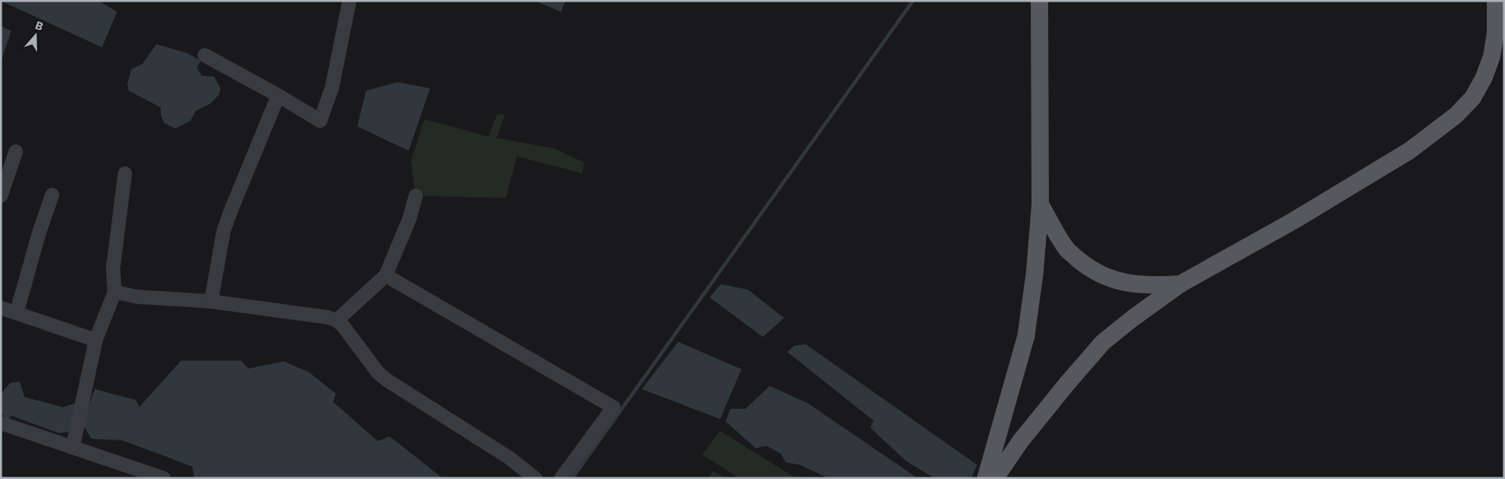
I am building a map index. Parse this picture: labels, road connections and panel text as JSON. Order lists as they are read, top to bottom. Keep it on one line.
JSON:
{"north":"top"}
